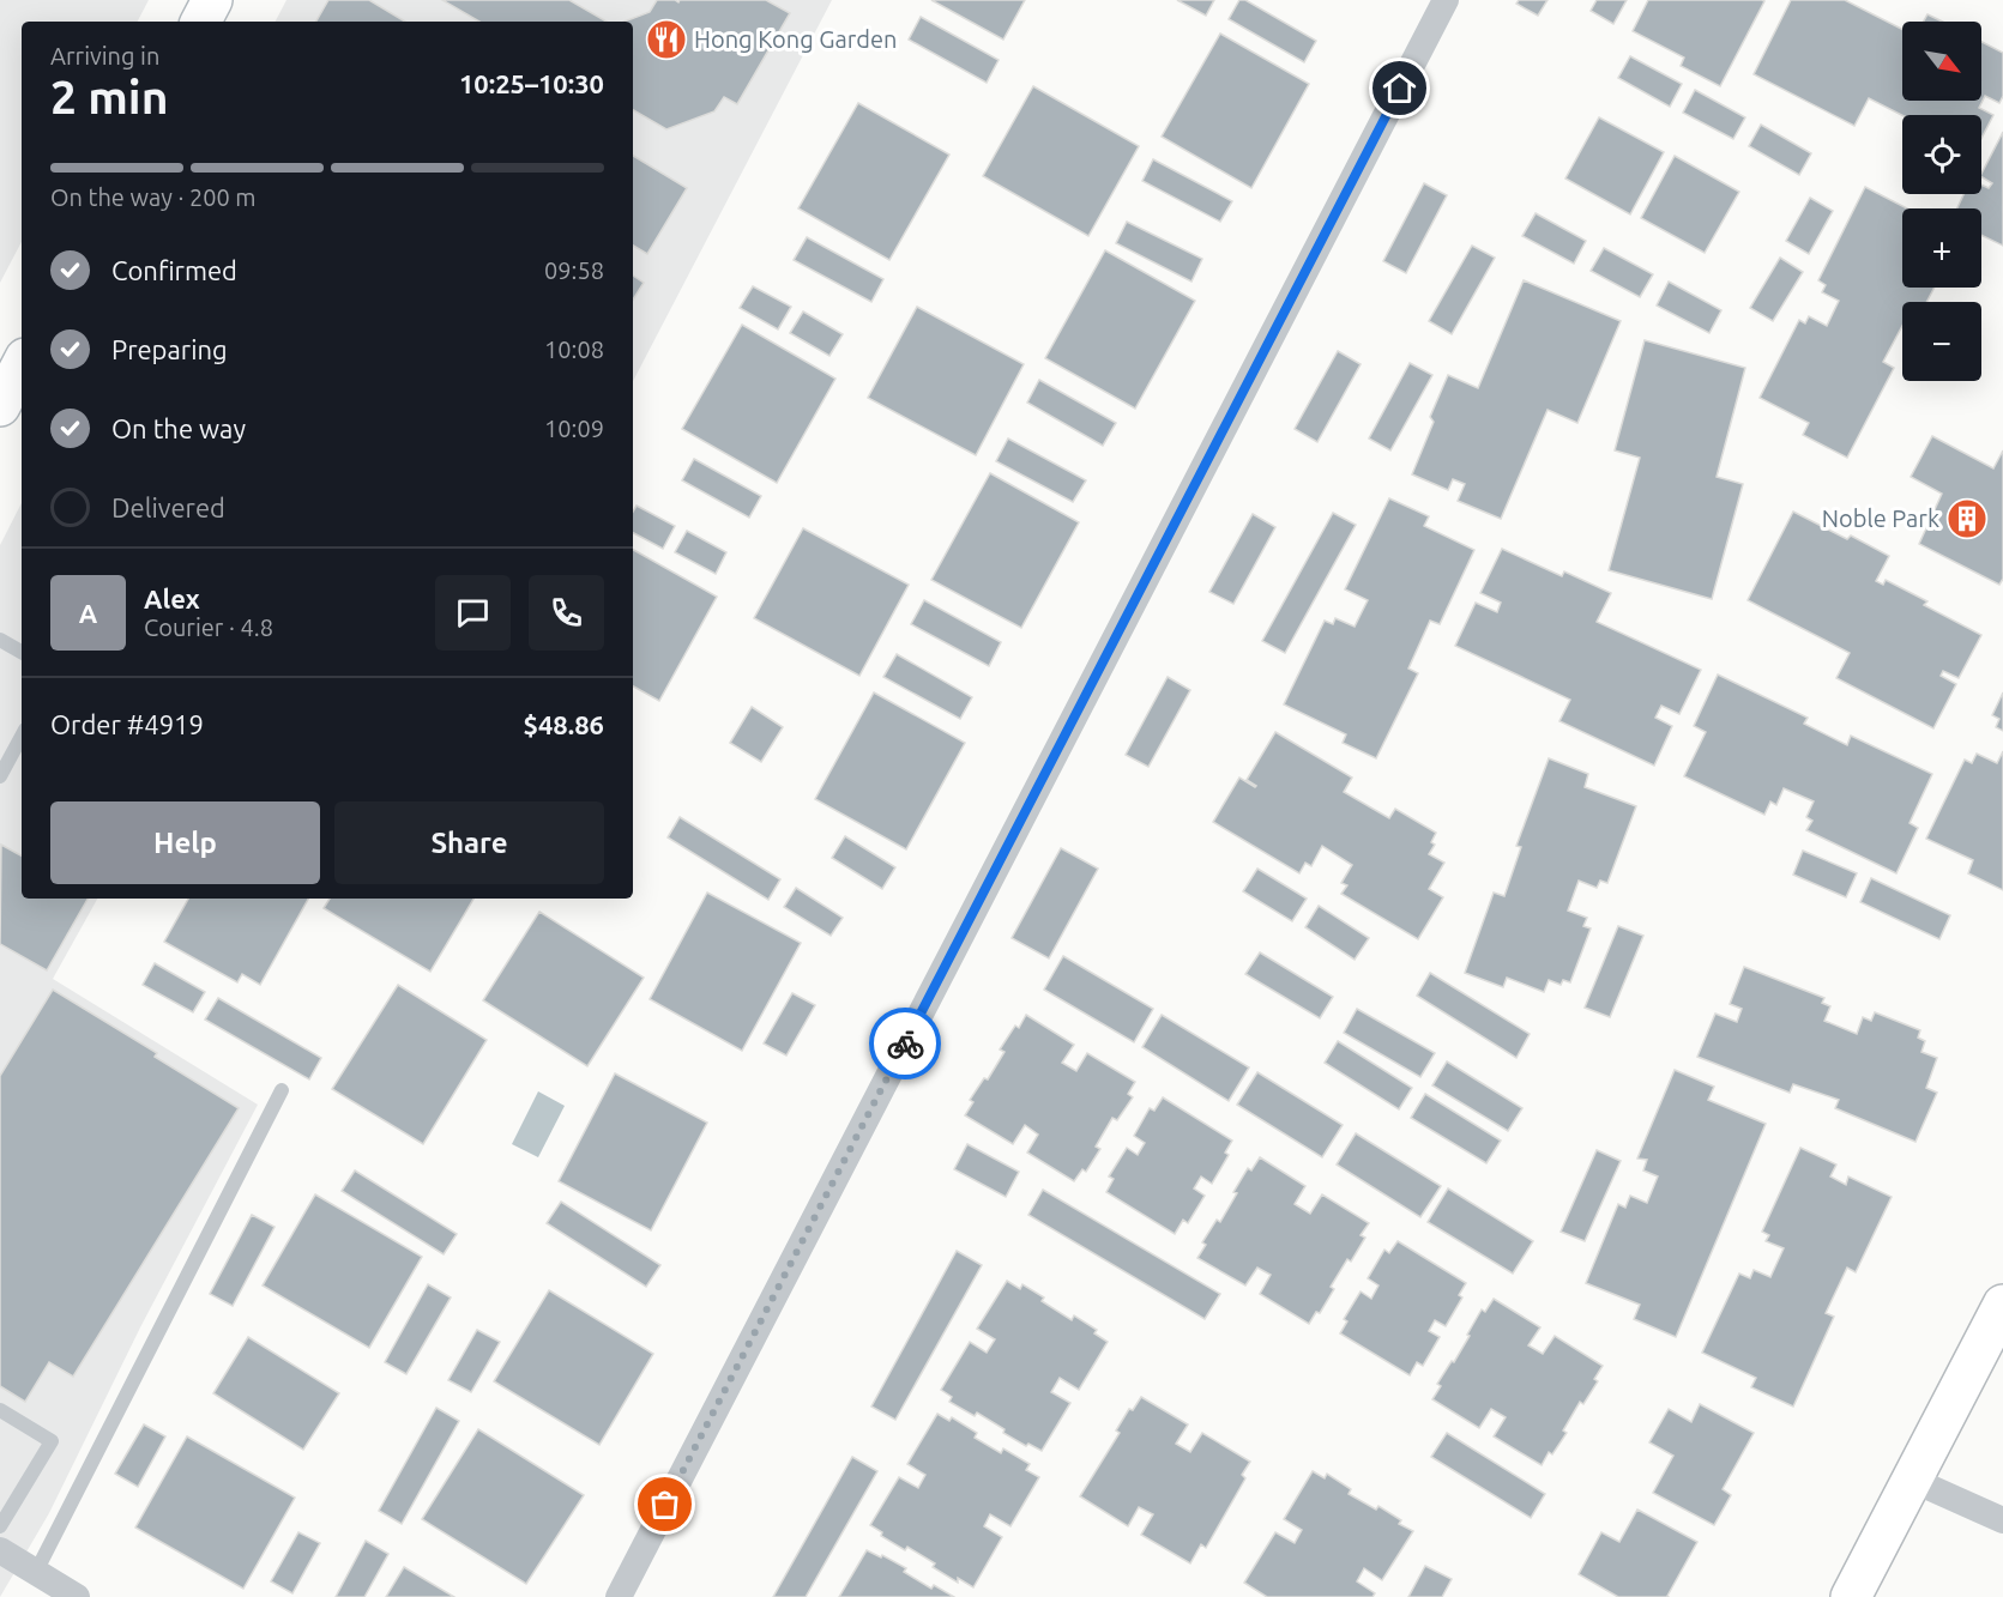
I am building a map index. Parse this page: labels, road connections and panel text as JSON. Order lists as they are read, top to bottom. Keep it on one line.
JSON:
{"places":{"restaurant":["Hong Kong Garden"],"building":["Noble Park"]},"north":"bottom right","page":{"map_buttons":["+","−"],"heading":["2 min","Arriving in","10:25–10:30"],"panel":["Alex","Courier · 4.8","Order #4919","$48.86"],"bar":"On the way · 200 m","list":[["Confirmed","09:58"],["Preparing","10:08"],["On the way","10:09"],"Delivered"],"round":"A","buttons":["Help","Share"]}}
